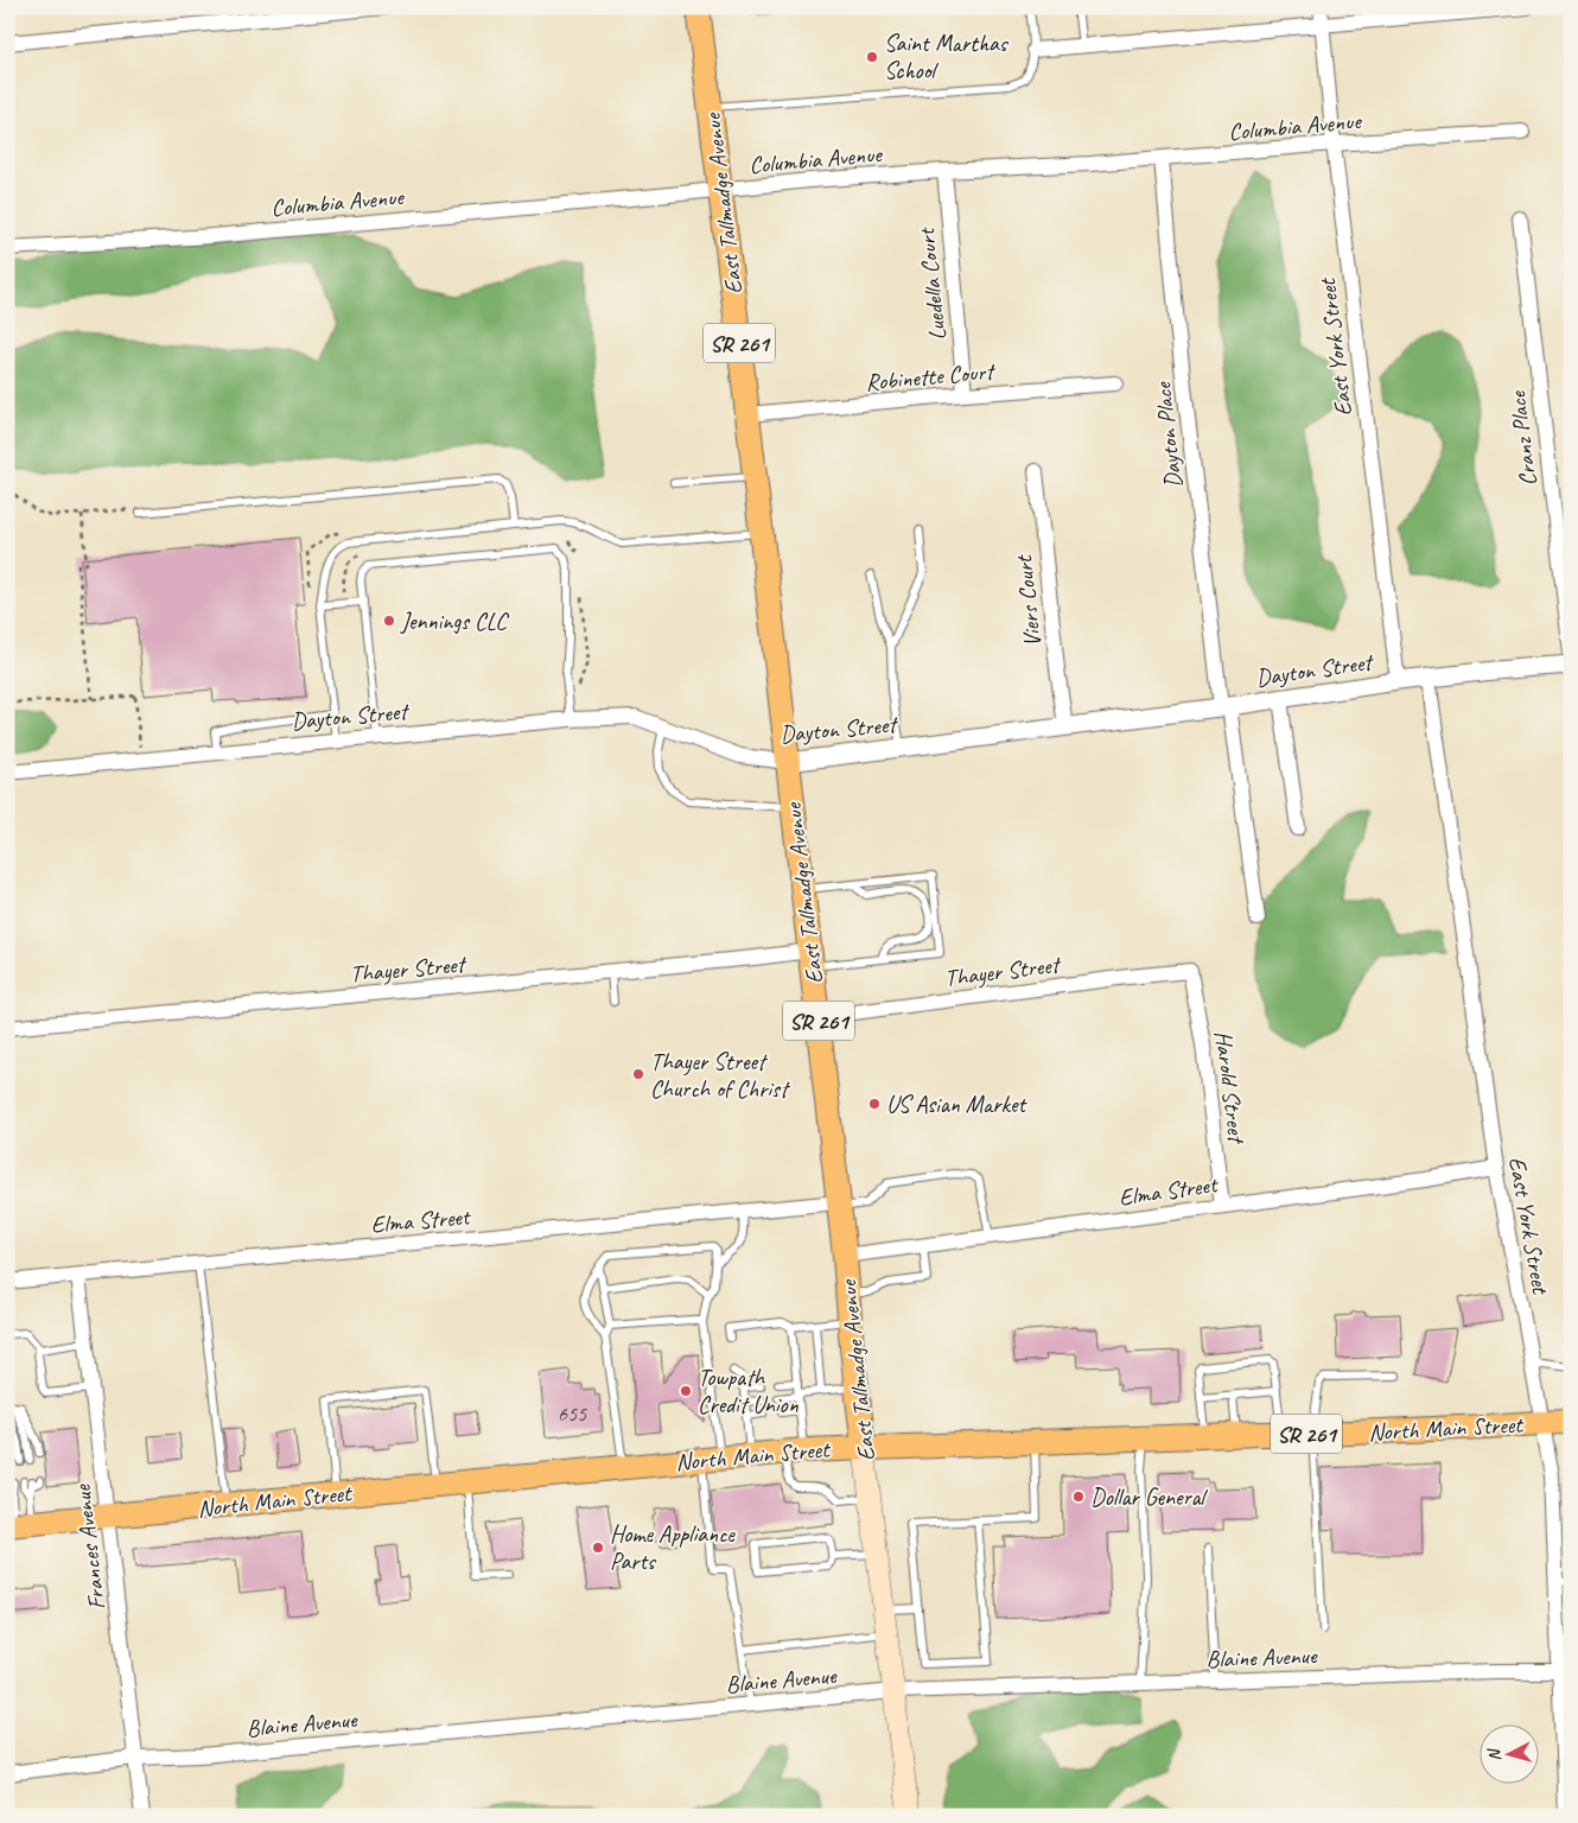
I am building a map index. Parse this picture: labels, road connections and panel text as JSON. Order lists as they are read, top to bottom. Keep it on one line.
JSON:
{"streets":{"main road":["East Tallmadge Avenue","SR 261","North Main Street"],"street":["Columbia Avenue","Luedella Court","East York Street","Robinette Court","Dayton Place","Cranz Place","Viers Court","Dayton Street","Thayer Street","Harold Street","Elma Street","Frances Avenue","Blaine Avenue"]},"crossings":[["Columbia Avenue","East Tallmadge Avenue"],["Columbia Avenue","Luedella Court"],["Columbia Avenue","East York Street"],["Columbia Avenue","Dayton Place"],["East Tallmadge Avenue","Robinette Court"],["East Tallmadge Avenue","Dayton Street"],["East Tallmadge Avenue","Thayer Street"],["East Tallmadge Avenue","Elma Street"],["East Tallmadge Avenue","North Main Street"],["East Tallmadge Avenue","Blaine Avenue"],["Luedella Court","Robinette Court"],["East York Street","Dayton Street"],["East York Street","Elma Street"],["East York Street","North Main Street"],["East York Street","Blaine Avenue"],["Dayton Place","Dayton Street"],["Viers Court","Dayton Street"],["Thayer Street","Harold Street"],["Harold Street","Elma Street"],["Elma Street","Frances Avenue"],["North Main Street","Frances Avenue"],["Frances Avenue","Blaine Avenue"]],"places":["Saint Marthas School","Jennings CLC","Thayer Street Church of Christ","US Asian Market","Towpath Credit Union","Dollar General","Home Appliance Parts"],"house_numbers":["655"],"north":"left"}
